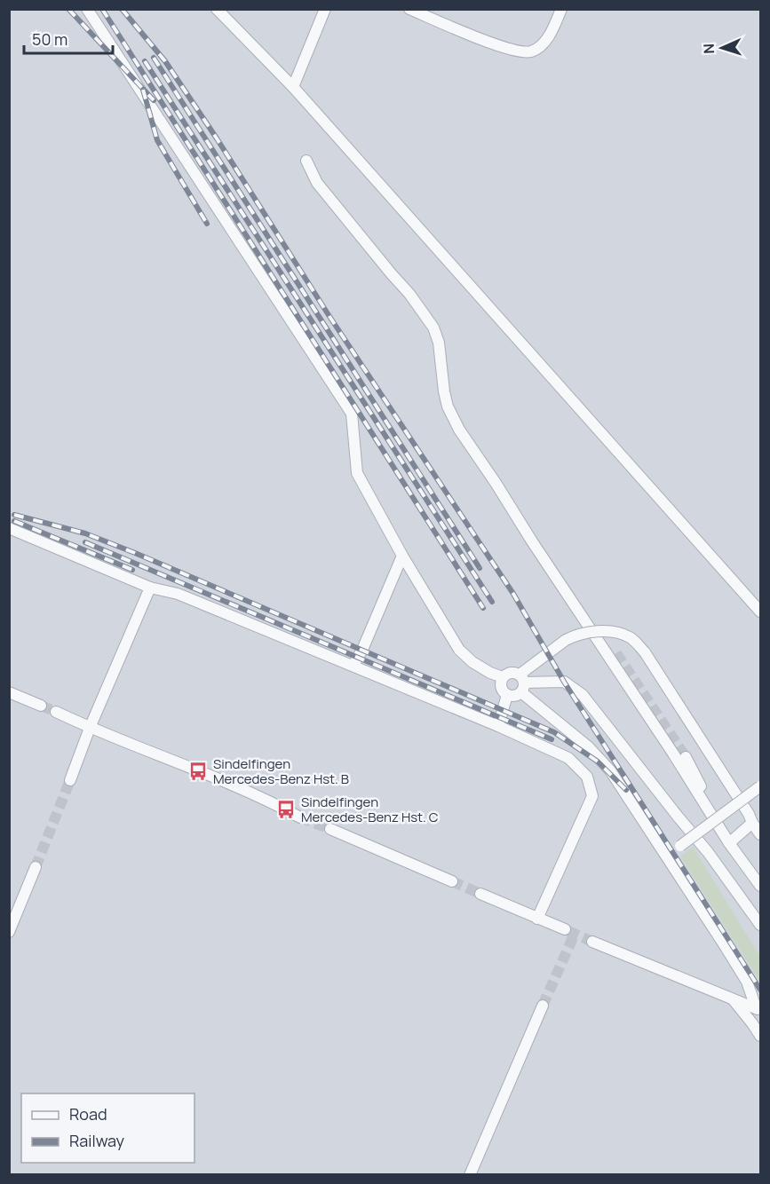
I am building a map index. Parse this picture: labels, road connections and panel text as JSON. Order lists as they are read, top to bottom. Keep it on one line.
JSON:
{"places":{"bus stop":["Sindelfingen Mercedes-Benz Hst. B","Sindelfingen Mercedes-Benz Hst. C"]},"legend":["Road","Railway"],"scale_bar":"50 m","north":"left"}
